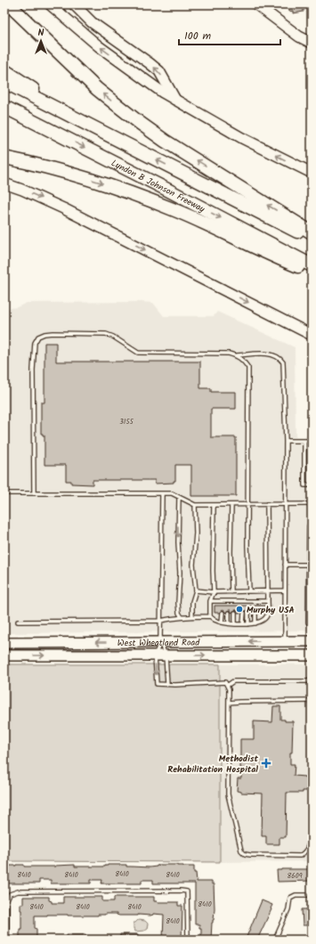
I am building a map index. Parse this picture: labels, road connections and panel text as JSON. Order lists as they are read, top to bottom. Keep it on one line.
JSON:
{"streets":{"highway":["Lyndon B Johnson Freeway"],"main road":["West Wheatland Road"]},"places":{"other":["Murphy USA"],"health":["Methodist Rehabilitation Hospital"]},"house_numbers":["3155","8410","8410","8410","8410","8609","8410","8410","8410","8410","8410"],"scale_bar":"100 m","north":"top"}
